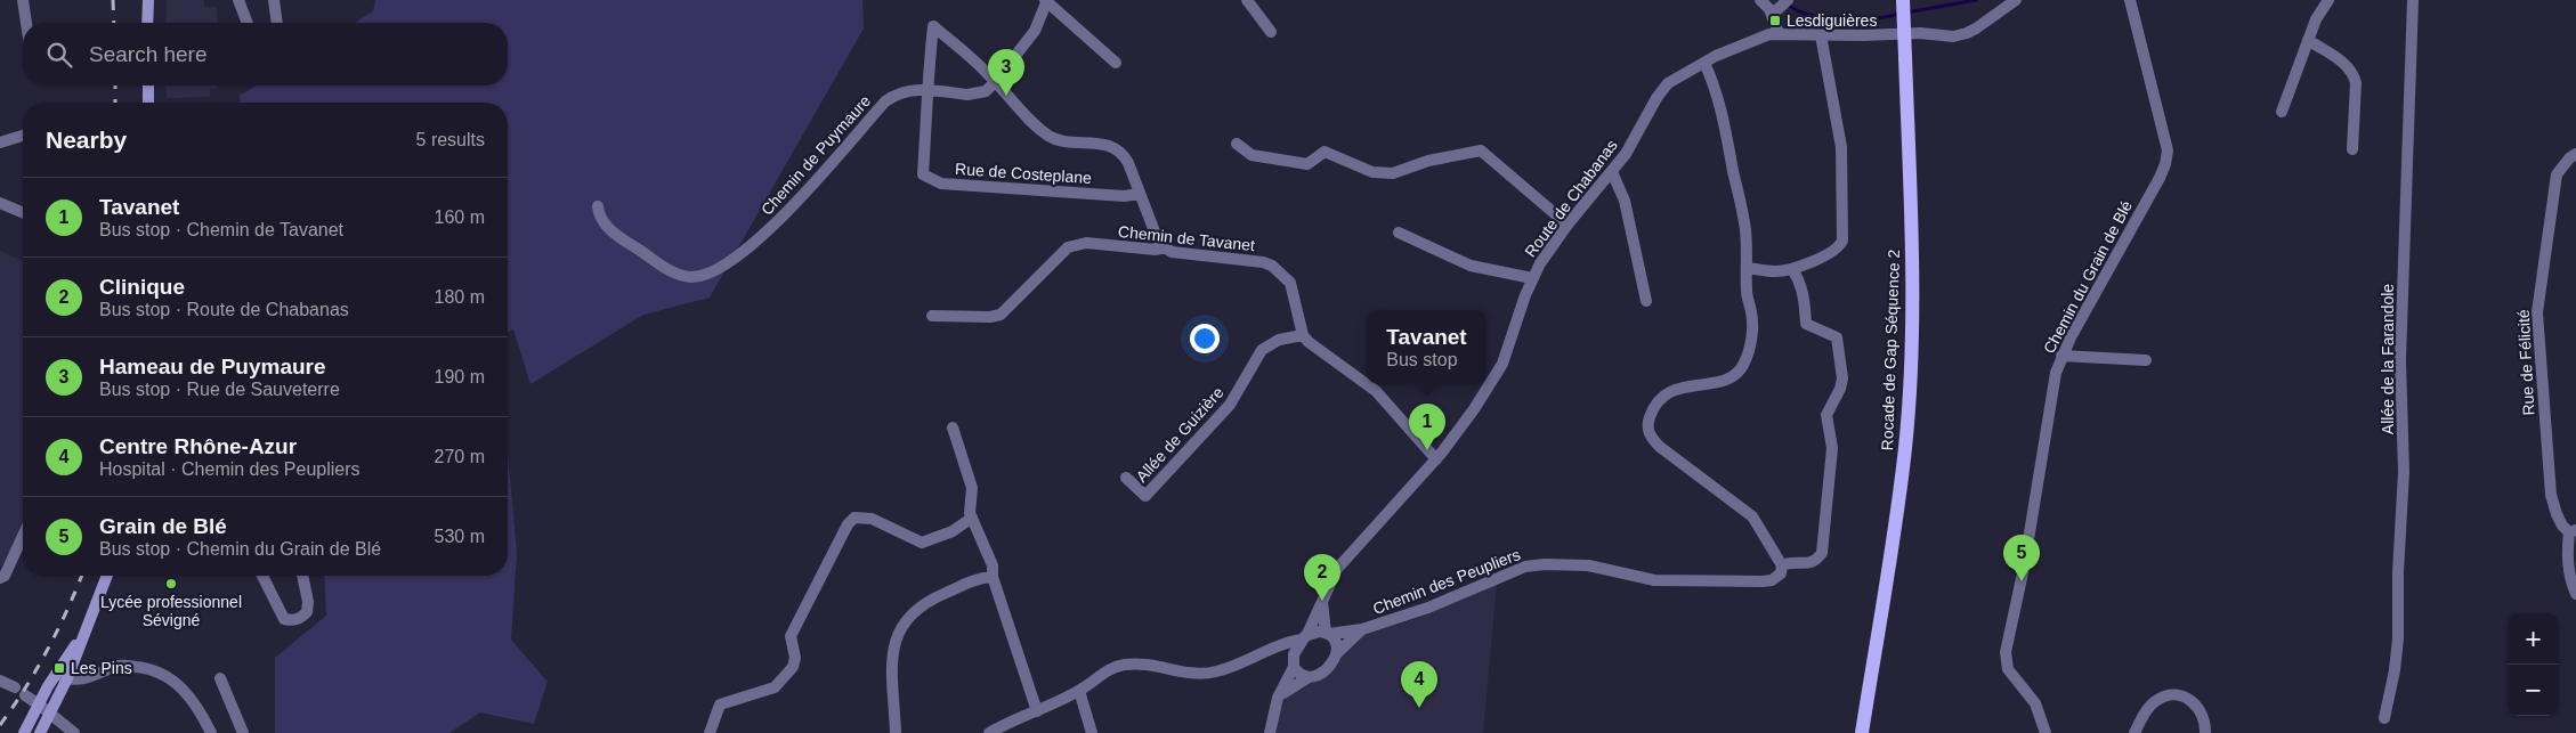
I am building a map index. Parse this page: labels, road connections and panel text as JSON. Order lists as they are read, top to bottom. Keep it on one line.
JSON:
{"streets":{"main road":["Rocade de Gap Séquence 2"],"street":["Chemin de Puymaure","Rue de Costeplane","Route de Chabanas","Chemin de Tavanet","Chemin du Grain de Blé","Allée de la Farandole","Rue de Félicité","Allée de Guizière","Chemin des Peupliers"]},"crossings":[["Chemin de Puymaure","Rue de Costeplane"],["Route de Chabanas","Chemin des Peupliers"],["Chemin de Tavanet","Allée de Guizière"]],"places":{"transit":["Lesdiguières","Les Pins"],"other":["Lycée professionnel Sévigné"]},"page":{"search":"Search here","pins":["3","1","5","2","4"],"heading":["Nearby","5 results"],"list":[{"mark":"1","name":"Tavanet","note":"Bus stop · Chemin de Tavanet","value":"160 m"},{"mark":"2","name":"Clinique","note":"Bus stop · Route de Chabanas","value":"180 m"},{"mark":"3","name":"Hameau de Puymaure","note":"Bus stop · Rue de Sauveterre","value":"190 m"},{"mark":"4","name":"Centre Rhône-Azur","note":"Hospital · Chemin des Peupliers","value":"270 m"},{"mark":"5","name":"Grain de Blé","note":"Bus stop · Chemin du Grain de Blé","value":"530 m"}],"popup":["Tavanet","Bus stop"],"map_buttons":["+","−"]}}
